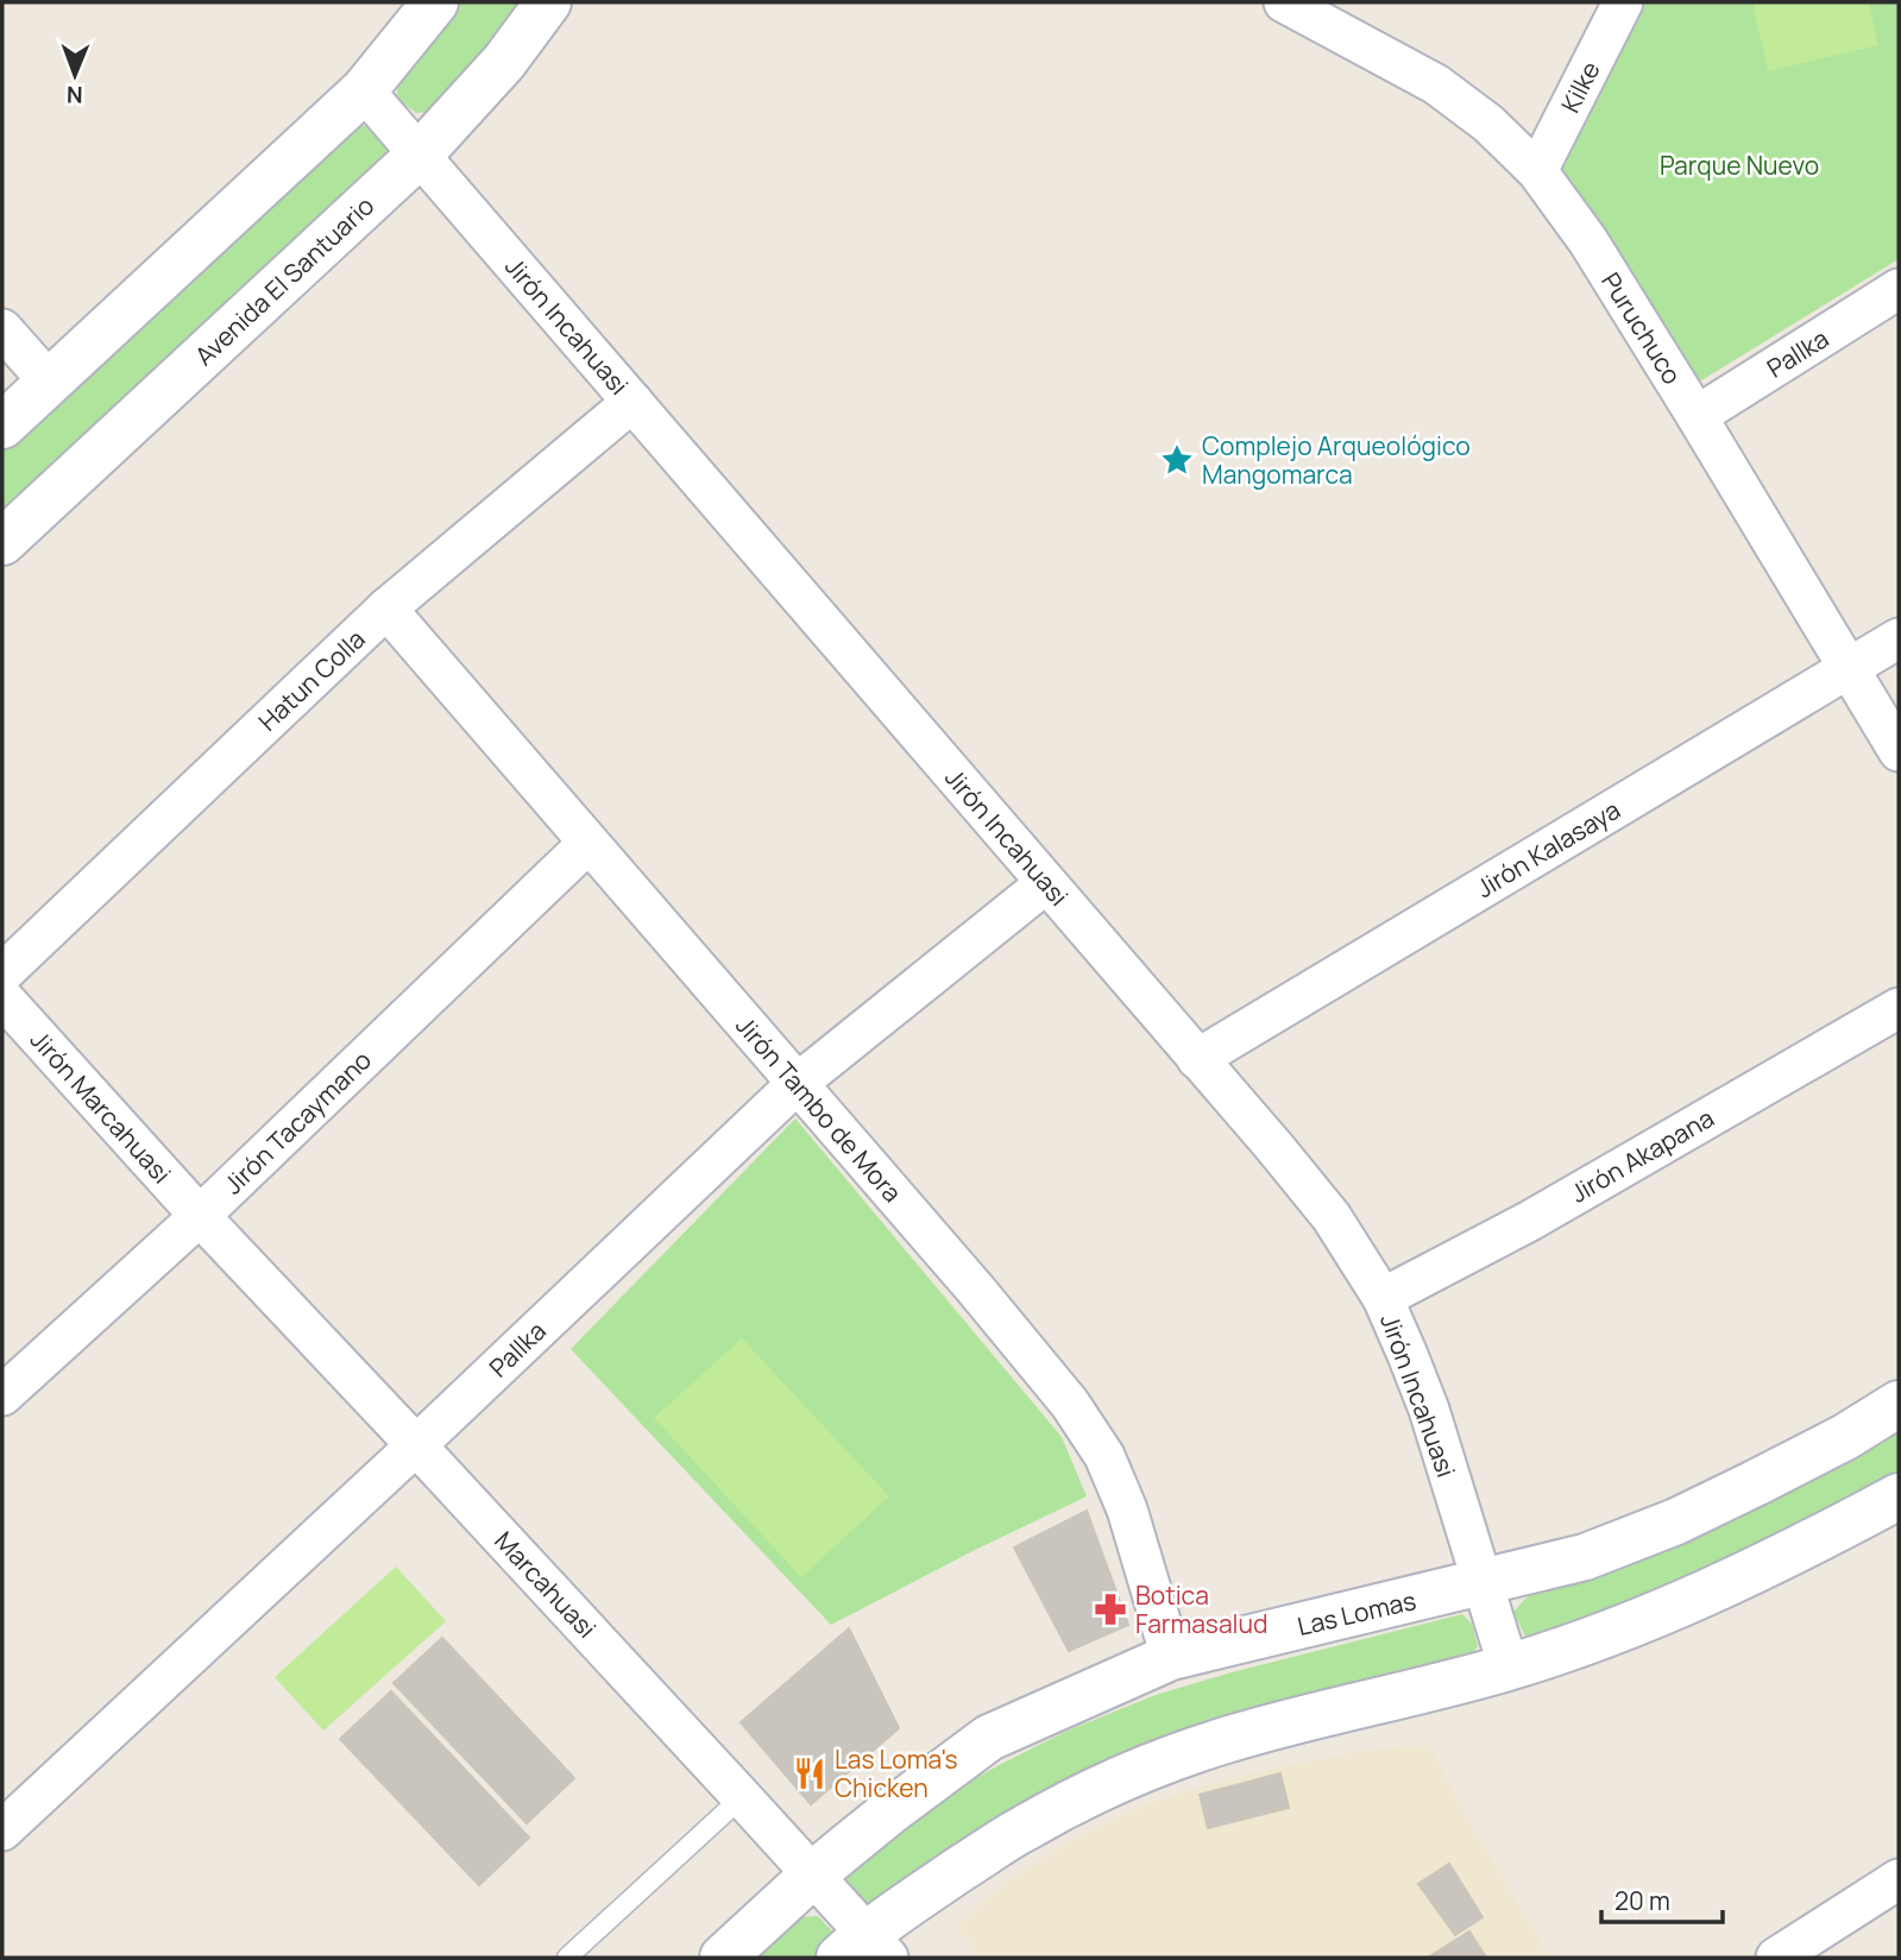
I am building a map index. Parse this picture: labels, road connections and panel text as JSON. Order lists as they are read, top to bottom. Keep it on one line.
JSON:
{"streets":{"street":["Kilke","Avenida El Santuario","Jirón Incahuasi","Puruchuco","Pallka","Hatun Colla","Jirón Kalasaya","Jirón Marcahuasi","Jirón Tambo de Mora","Jirón Tacaymano","Jirón Akapana","Marcahuasi","Las Lomas"]},"crossings":[["Kilke","Puruchuco"],["Avenida El Santuario","Jirón Incahuasi"],["Jirón Incahuasi","Pallka"],["Jirón Incahuasi","Hatun Colla"],["Jirón Incahuasi","Jirón Kalasaya"],["Jirón Incahuasi","Jirón Akapana"],["Jirón Incahuasi","Las Lomas"],["Puruchuco","Pallka"],["Puruchuco","Jirón Kalasaya"],["Pallka","Jirón Tambo de Mora"],["Pallka","Marcahuasi"],["Hatun Colla","Jirón Tambo de Mora"],["Jirón Marcahuasi","Jirón Tacaymano"],["Jirón Marcahuasi","Marcahuasi"],["Jirón Tambo de Mora","Jirón Tacaymano"],["Jirón Tambo de Mora","Las Lomas"],["Jirón Tacaymano","Marcahuasi"],["Marcahuasi","Las Lomas"]],"parks":["Parque Nuevo"],"places":{"place":["Complejo Arqueológico Mangomarca"],"pharmacy":["Botica Farmasalud"],"restaurant":["Las Loma's Chicken"]},"scale_bar":"20 m","north":"bottom"}
